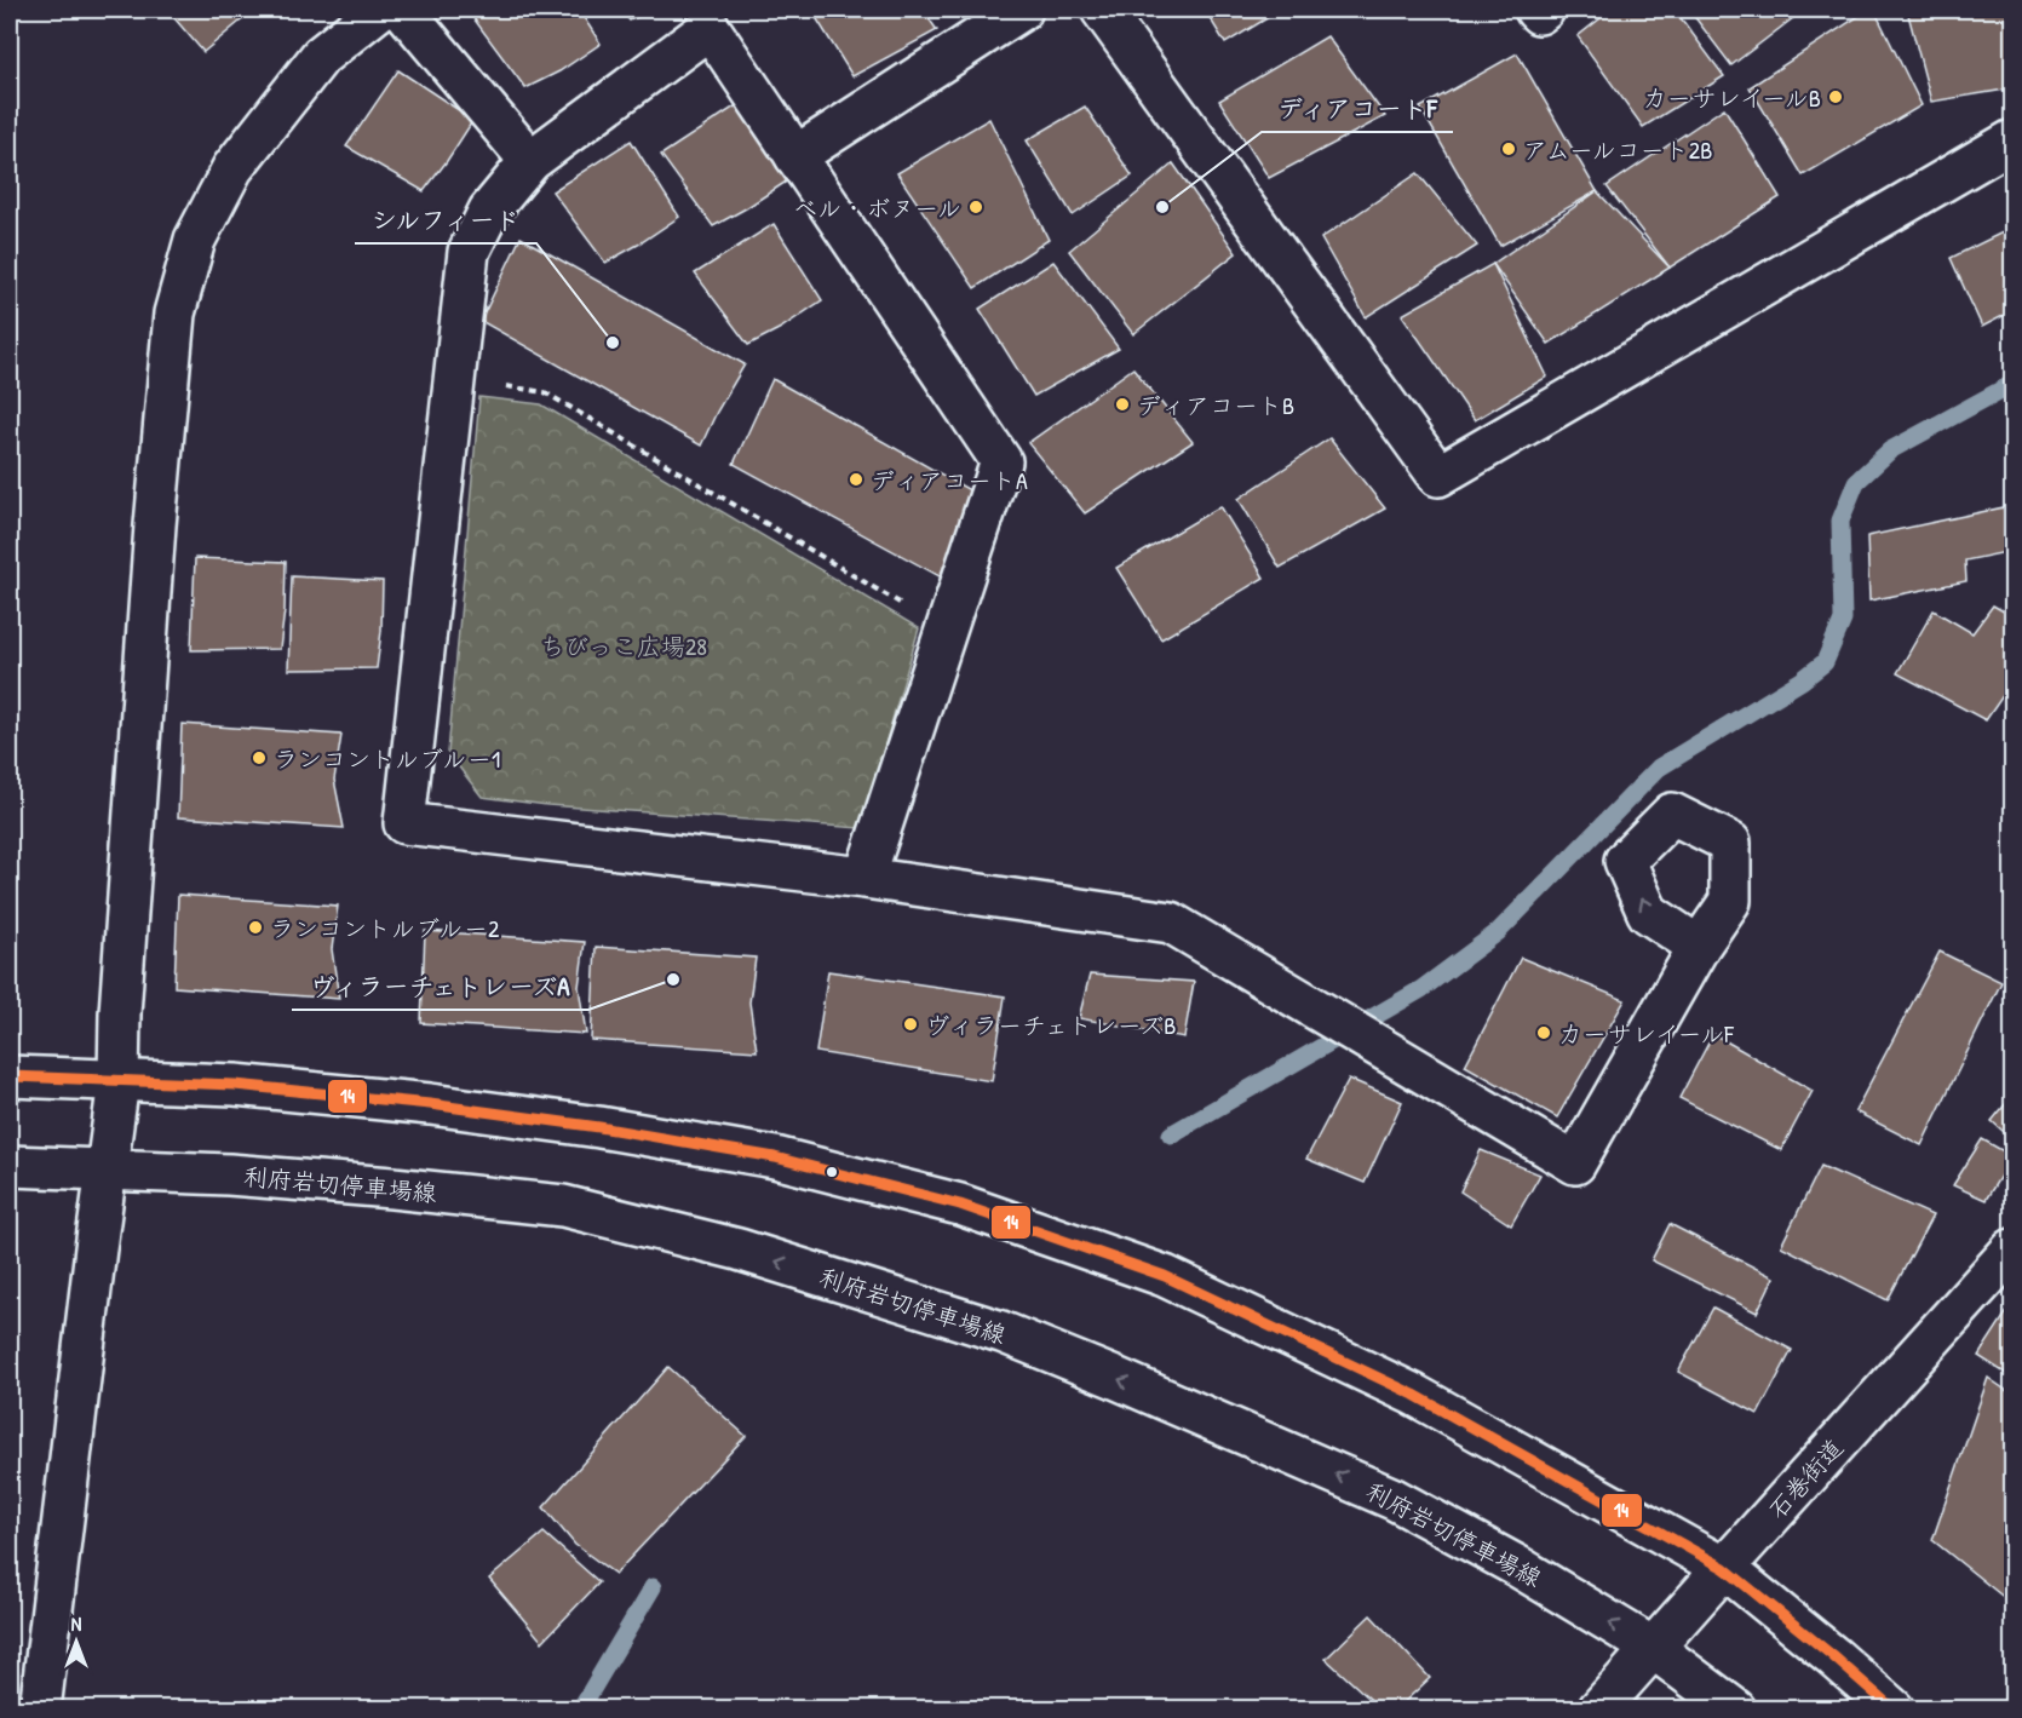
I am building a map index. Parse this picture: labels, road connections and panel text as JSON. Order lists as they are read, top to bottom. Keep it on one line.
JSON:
{"streets":{"street":["利府岩切停車場線","石巻街道"]},"crossings":[["利府岩切停車場線","石巻街道"]],"parks":["ちびっこ広場28"],"places":["カーサレイールB","アムールコート2B","ベル・ボヌール","ディアコートF","シルフィード","ディアコートB","ディアコートA","ランコントルブルー1","ランコントルブルー2","ヴィラーチェトレーズA","ヴィラーチェトレーズB","カーサレイールF"],"lines":["transit line 14"],"north":"top"}
